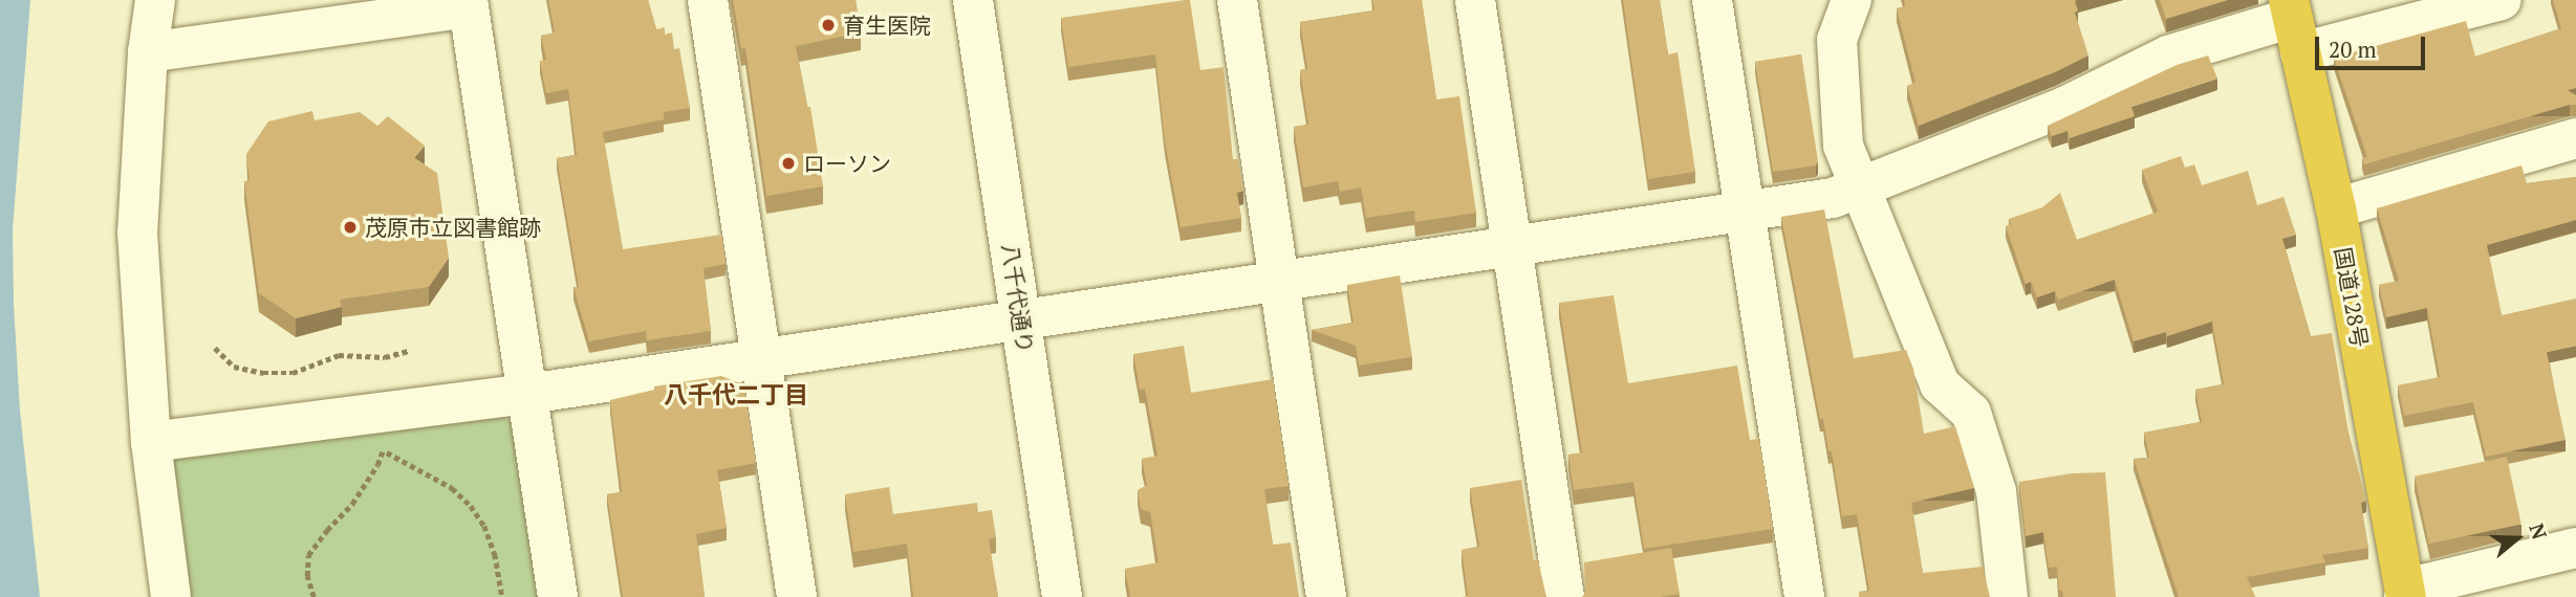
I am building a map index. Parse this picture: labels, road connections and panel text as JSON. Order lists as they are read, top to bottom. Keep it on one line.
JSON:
{"streets":{"highway":["国道128号"],"street":["八千代通り"]},"districts":["八千代二丁目"],"places":["育生医院","ローソン","茂原市立図書館跡"],"scale_bar":"20 m","north":"right"}
